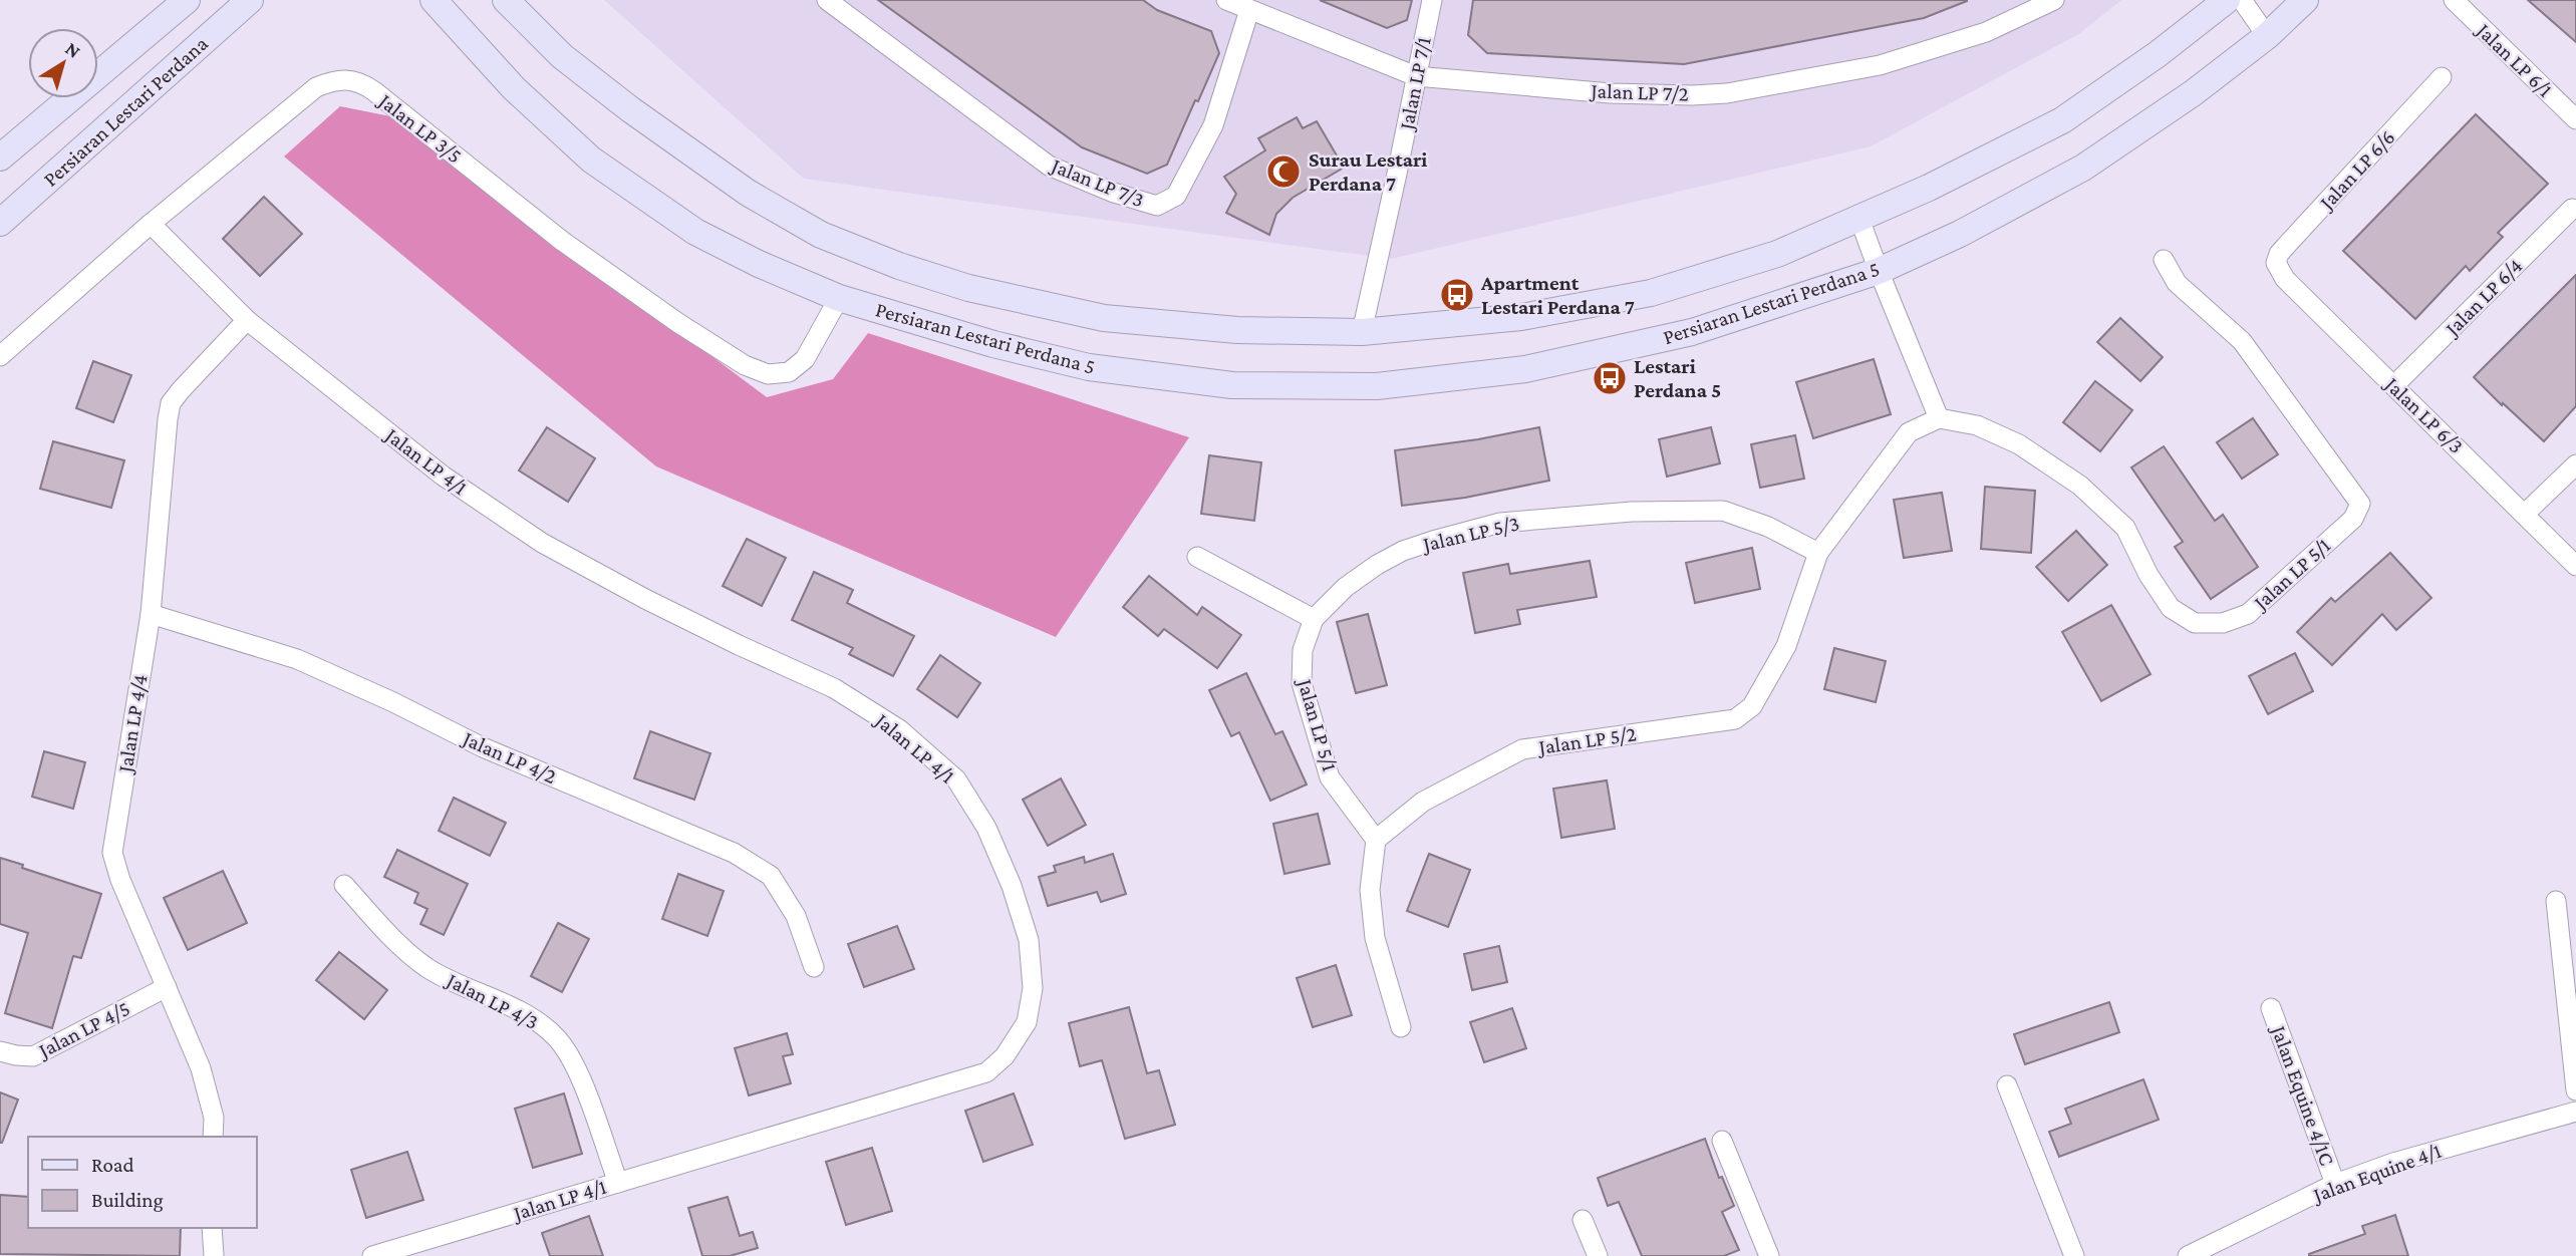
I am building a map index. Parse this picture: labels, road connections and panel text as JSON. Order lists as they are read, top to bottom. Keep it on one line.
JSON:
{"streets":{"main road":["Persiaran Lestari Perdana","Persiaran Lestari Perdana 5"],"street":["Jalan LP 6/1","Jalan LP 7/1","Jalan LP 7/2","Jalan LP 3/5","Jalan LP 6/6","Jalan LP 7/3","Jalan LP 6/4","Jalan LP 6/3","Jalan LP 4/1","Jalan LP 5/3","Jalan LP 5/1","Jalan LP 4/4","Jalan LP 5/2","Jalan LP 4/2","Jalan LP 4/3","Jalan LP 4/5","Jalan Equine 4/1C","Jalan Equine 4/1"]},"crossings":[["Jalan LP 7/1","Jalan LP 7/2"],["Jalan LP 7/1","Persiaran Lestari Perdana 5"],["Jalan LP 7/2","Jalan LP 7/3"],["Jalan LP 3/5","Persiaran Lestari Perdana 5"],["Jalan LP 3/5","Jalan LP 4/1"],["Jalan LP 6/6","Jalan LP 6/3"],["Jalan LP 6/4","Jalan LP 6/3"],["Jalan LP 4/1","Jalan LP 4/4"],["Jalan LP 4/1","Jalan LP 4/3"],["Jalan LP 5/3","Jalan LP 5/1"],["Jalan LP 5/3","Jalan LP 5/2"],["Jalan LP 5/1","Jalan LP 5/2"],["Jalan LP 4/4","Jalan LP 4/2"],["Jalan LP 4/4","Jalan LP 4/5"],["Jalan Equine 4/1C","Jalan Equine 4/1"]],"places":{"mosque":["Surau Lestari Perdana 7"],"bus stop":["Apartment Lestari Perdana 7","Lestari Perdana 5"]},"legend":["Road","Building"],"north":"top right"}
